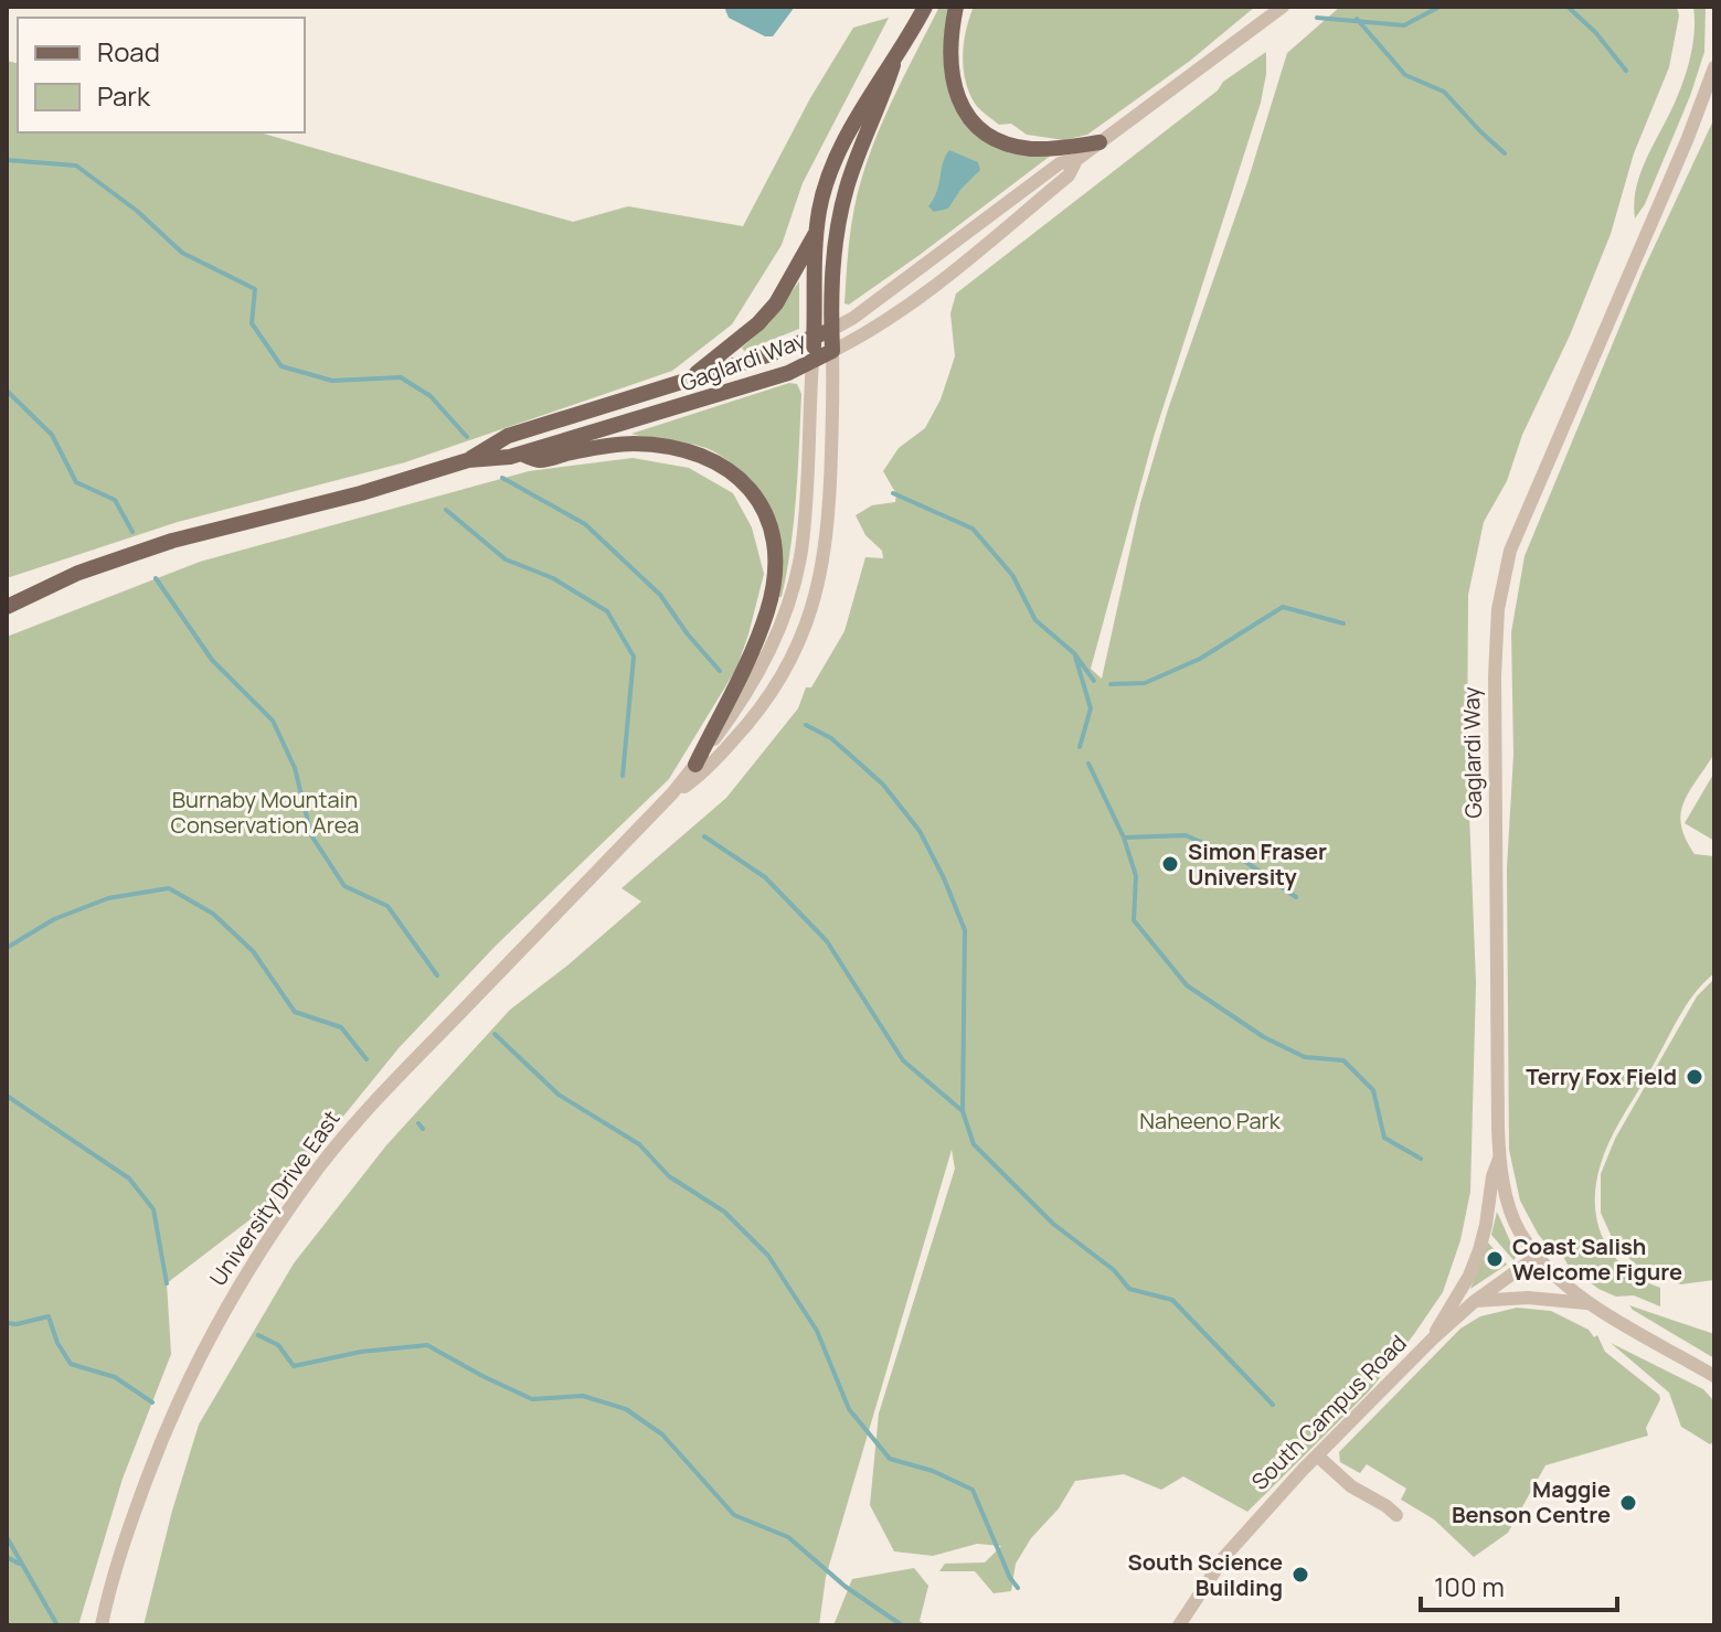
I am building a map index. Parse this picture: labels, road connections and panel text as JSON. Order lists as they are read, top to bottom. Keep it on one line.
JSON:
{"streets":{"main road":["Gaglardi Way","University Drive East"],"street":["South Campus Road"]},"crossings":[["Gaglardi Way","University Drive East"],["Gaglardi Way","South Campus Road"]],"parks":["Burnaby Mountain Conservation Area","Naheeno Park"],"places":["Simon Fraser University","Terry Fox Field","Coast Salish Welcome Figure","Maggie Benson Centre","South Science Building"],"legend":["Road","Park"],"scale_bar":"100 m"}
